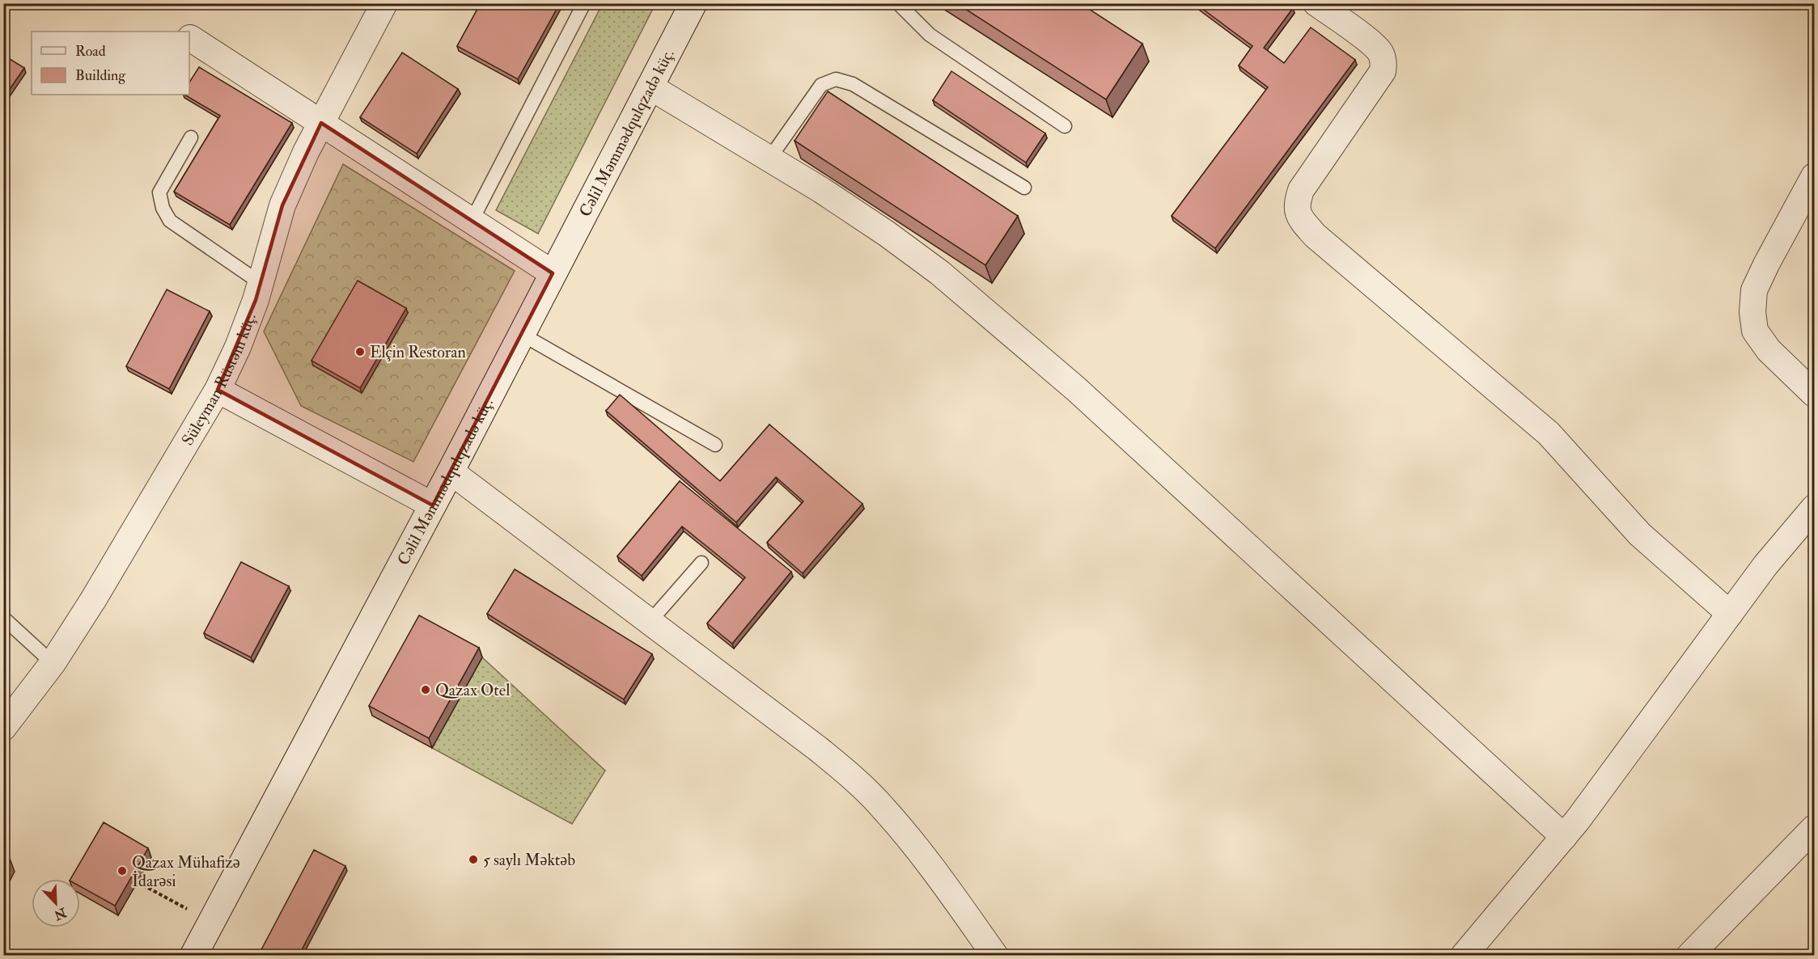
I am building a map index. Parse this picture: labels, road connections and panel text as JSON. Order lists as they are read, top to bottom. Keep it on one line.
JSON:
{"streets":{"street":["Cəlil Məmmədqulqzadə küç.","Süleyman Rüstəm küç."]},"places":["Elçin Restoran","Qazax Otel","5 saylı Məktəb","Qazax Mühafizə İdarəsi"],"legend":["Road","Building"],"north":"bottom right"}
